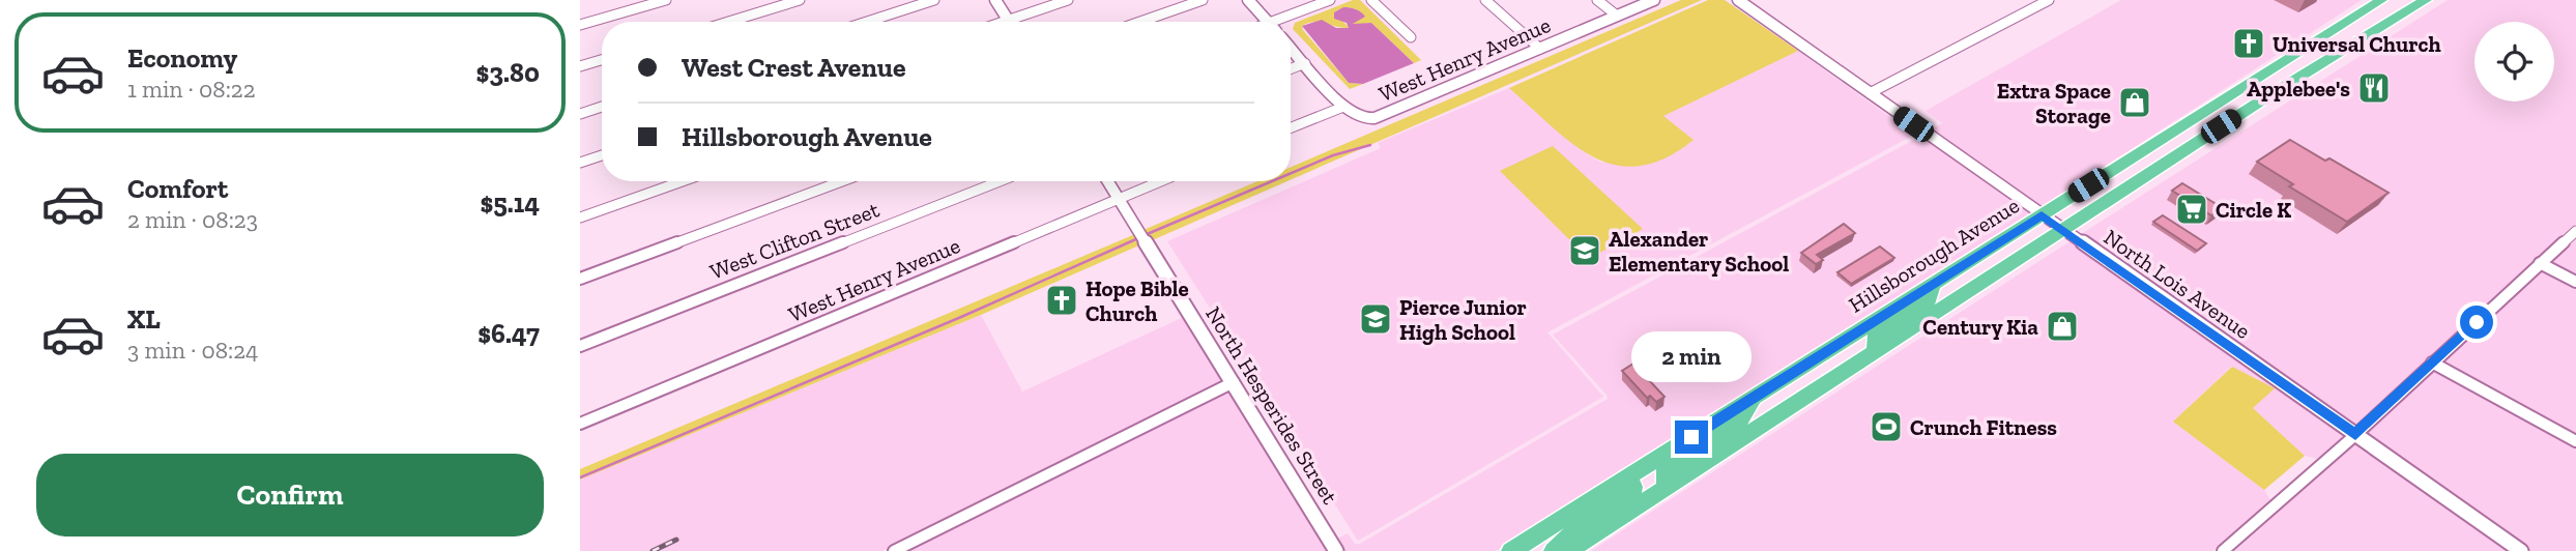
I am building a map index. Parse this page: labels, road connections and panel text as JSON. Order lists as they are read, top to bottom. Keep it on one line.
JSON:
{"streets":{"main road":["Hillsborough Avenue"],"street":["West Henry Avenue","West Clifton Street","North Lois Avenue","North Hesperides Street"]},"crossings":[["West Henry Avenue","North Hesperides Street"],["Hillsborough Avenue","North Lois Avenue"]],"places":{"church":["Universal Church","Hope Bible Church"],"restaurant":["Applebee's"],"shop":["Extra Space Storage","Century Kia"],"supermarket":["Circle K"],"school or university":["Alexander Elementary School","Pierce Junior High School"],"sports":["Crunch Fitness"]},"page":{"list":[{"name":"Economy","note":"1 min · 08:22","value":"$3.80"},{"name":"Comfort","note":"2 min · 08:23","value":"$5.14"},{"name":"XL","note":"3 min · 08:24","value":"$6.47"}],"banner":["West Crest Avenue","Hillsborough Avenue"],"bubble":"2 min","buttons":"Confirm"}}
